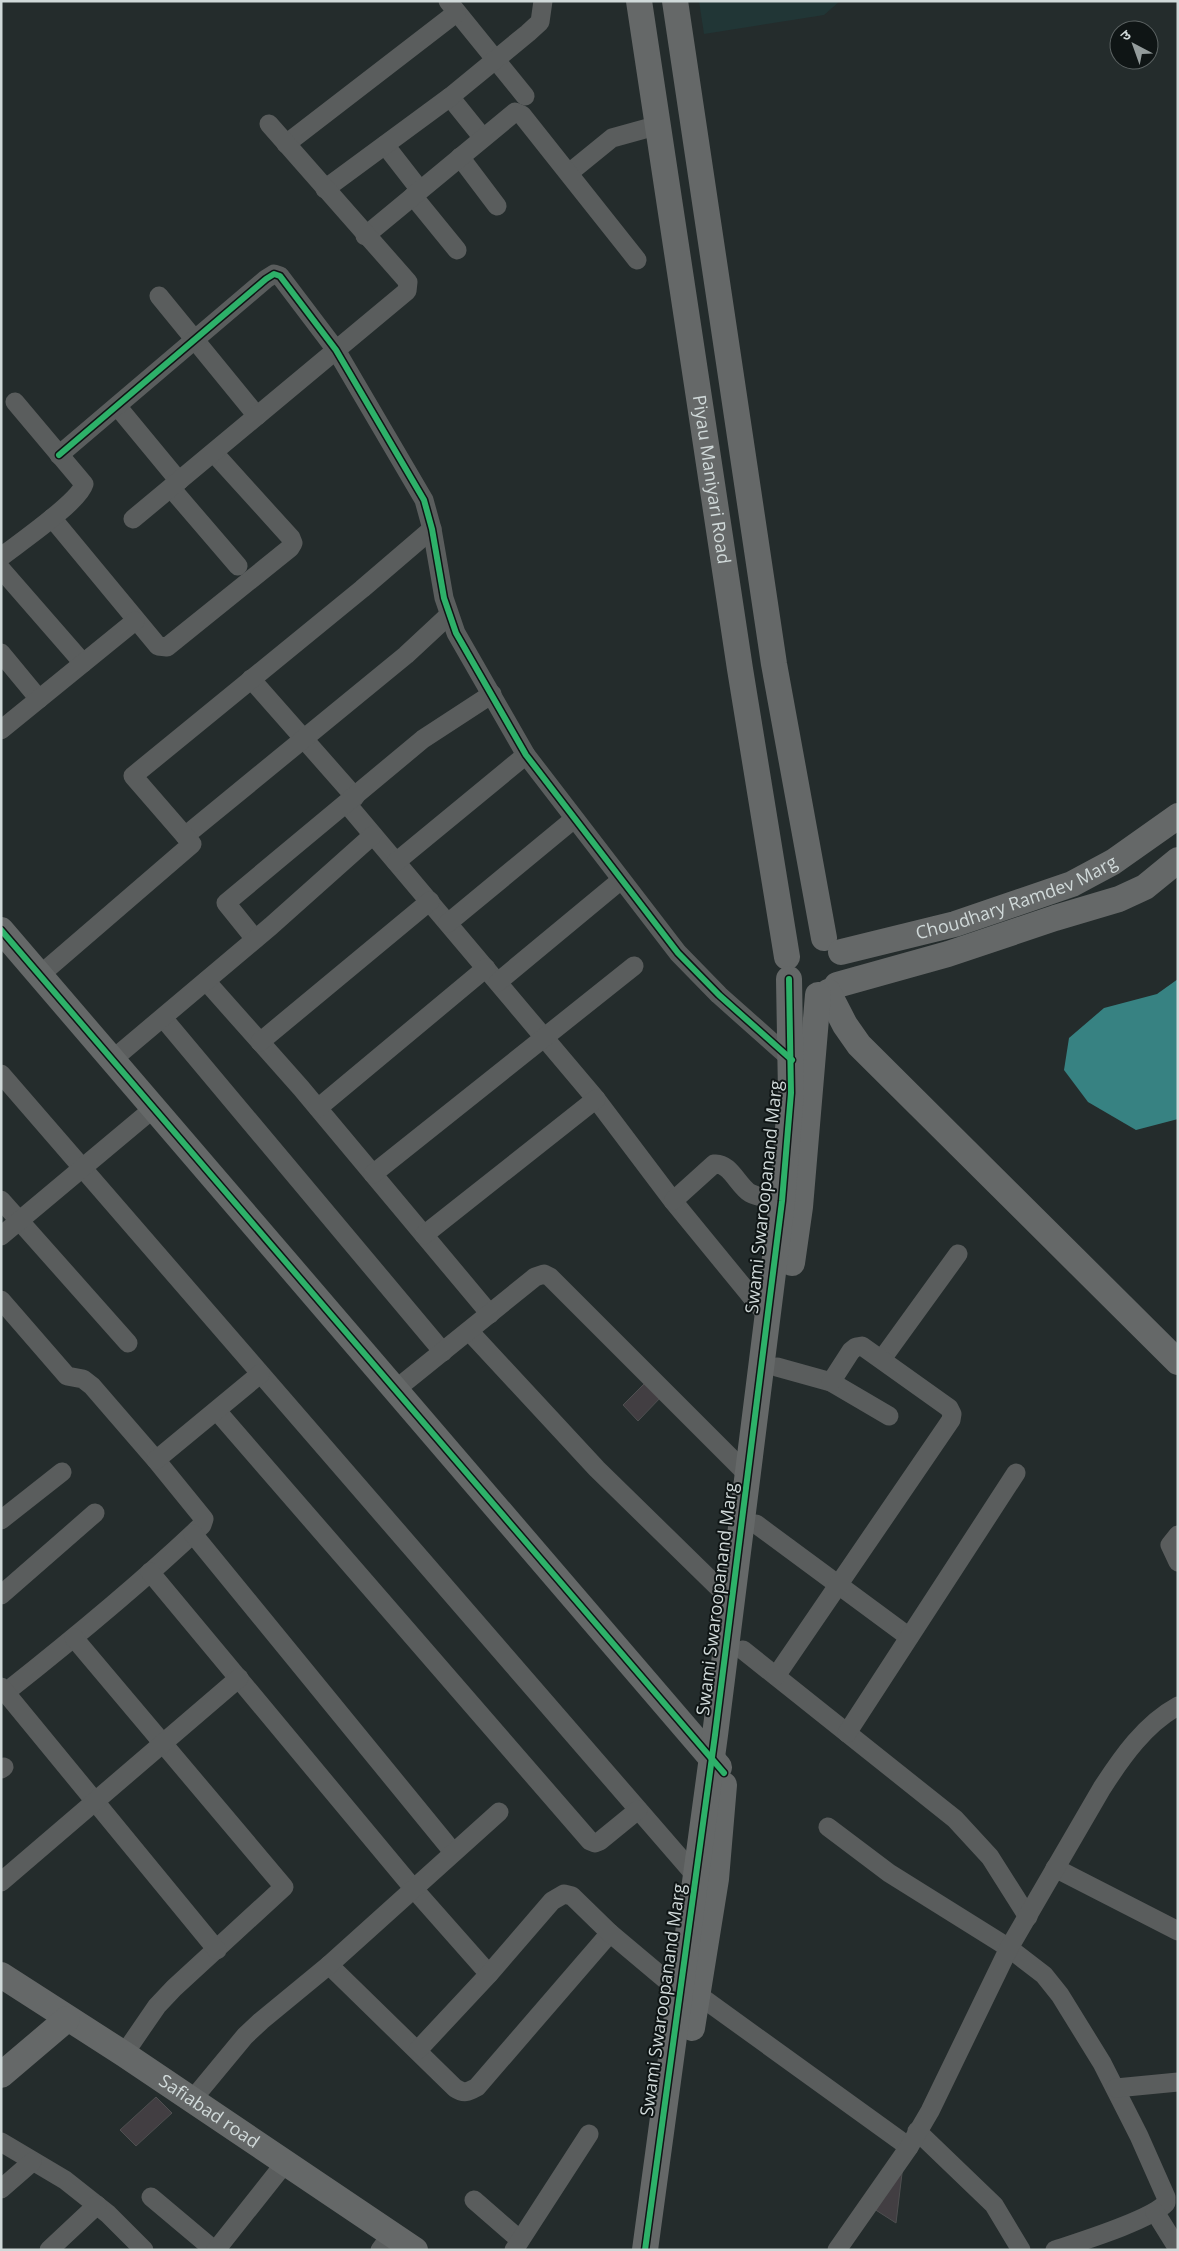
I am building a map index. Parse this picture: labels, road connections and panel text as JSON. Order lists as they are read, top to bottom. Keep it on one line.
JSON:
{"streets":{"street":["Piyau Maniyari Road","Choudhary Ramdev Marg","Swami Swaroopanand Marg","Safiabad road"]},"crossings":[["Piyau Maniyari Road","Choudhary Ramdev Marg"],["Piyau Maniyari Road","Swami Swaroopanand Marg"],["Choudhary Ramdev Marg","Swami Swaroopanand Marg"]],"north":"top left"}
